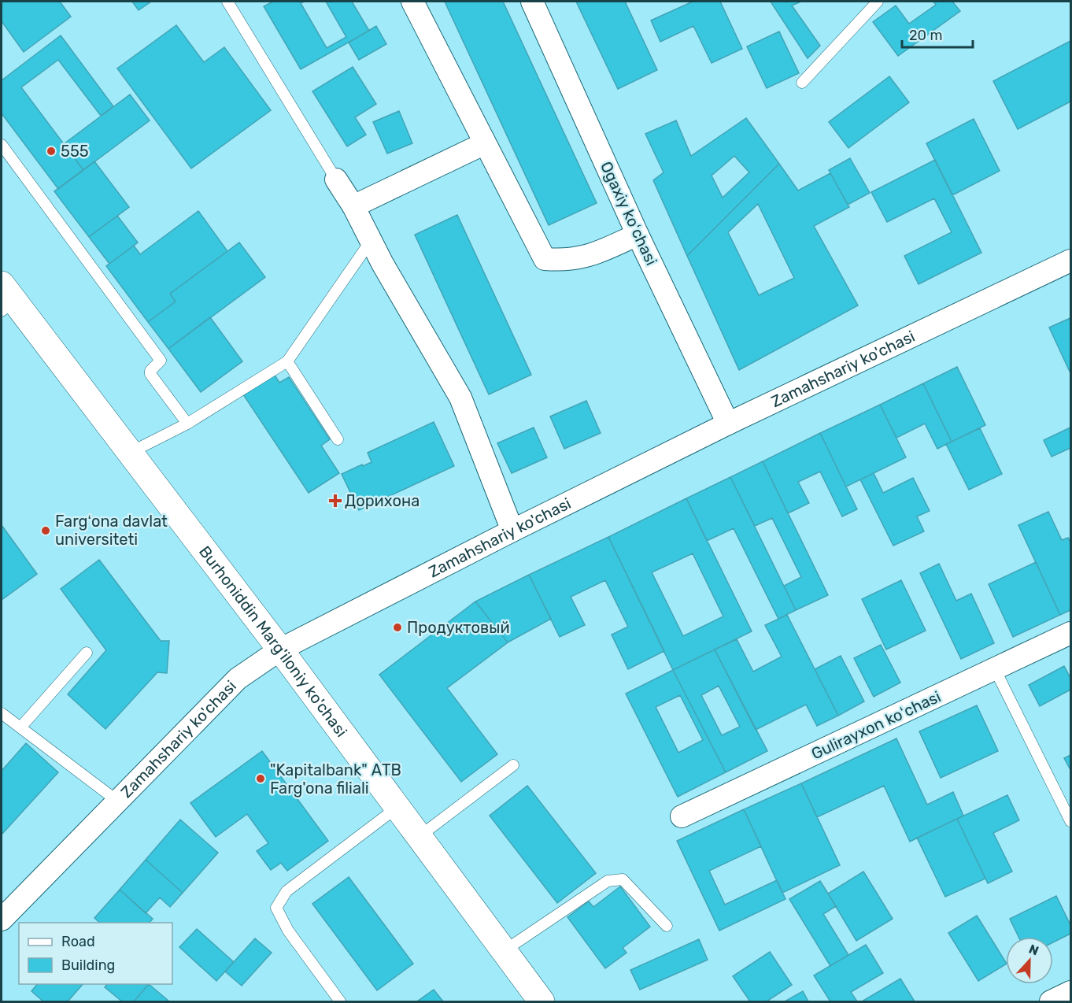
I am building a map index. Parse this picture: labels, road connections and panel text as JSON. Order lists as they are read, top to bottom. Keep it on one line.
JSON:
{"streets":{"street":["Ogaxiy koʻchasi","Zamahshariy ko'chasi","Burhoniddin Marg'iloniy ko'chasi","Gulirayxon koʻchasi"]},"crossings":[["Ogaxiy koʻchasi","Zamahshariy ko'chasi"],["Zamahshariy ko'chasi","Burhoniddin Marg'iloniy ko'chasi"]],"places":{"other":["555","Fargʻona davlat universiteti","Продуктовый","\"Kapitalbank\" АТB Farg'ona filiali"],"health":["Дорихона"]},"legend":["Road","Building"],"scale_bar":"20 m","north":"top"}
